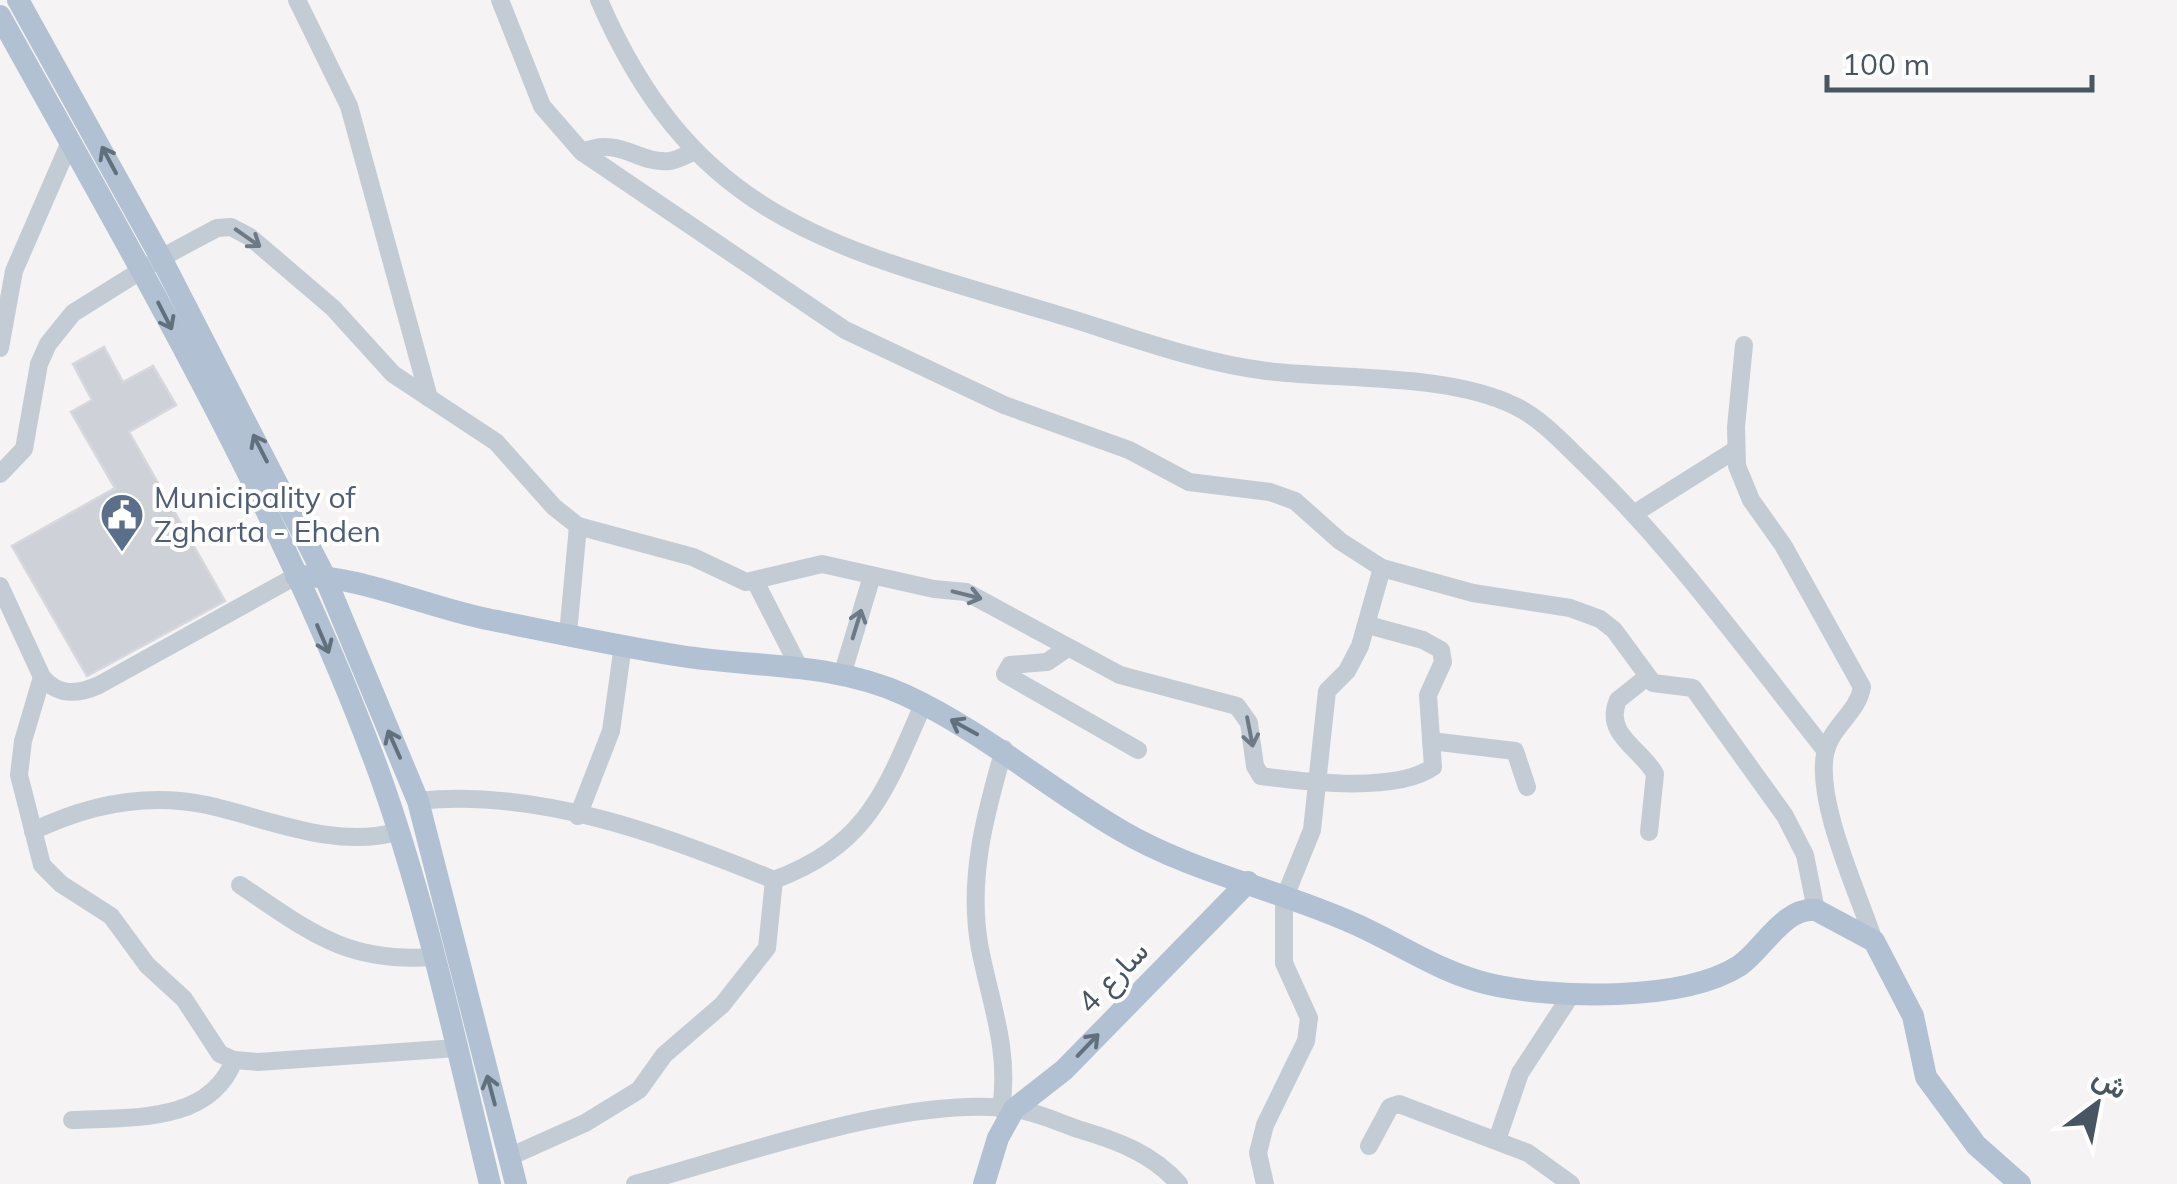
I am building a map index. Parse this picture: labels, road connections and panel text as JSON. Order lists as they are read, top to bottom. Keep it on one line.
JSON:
{"streets":{"main road":["سارع 4"]},"one_way":["سارع 4"],"places":{"public building":["Municipality of Zgharta - Ehden"]},"scale_bar":"100 m","north":"top right"}
